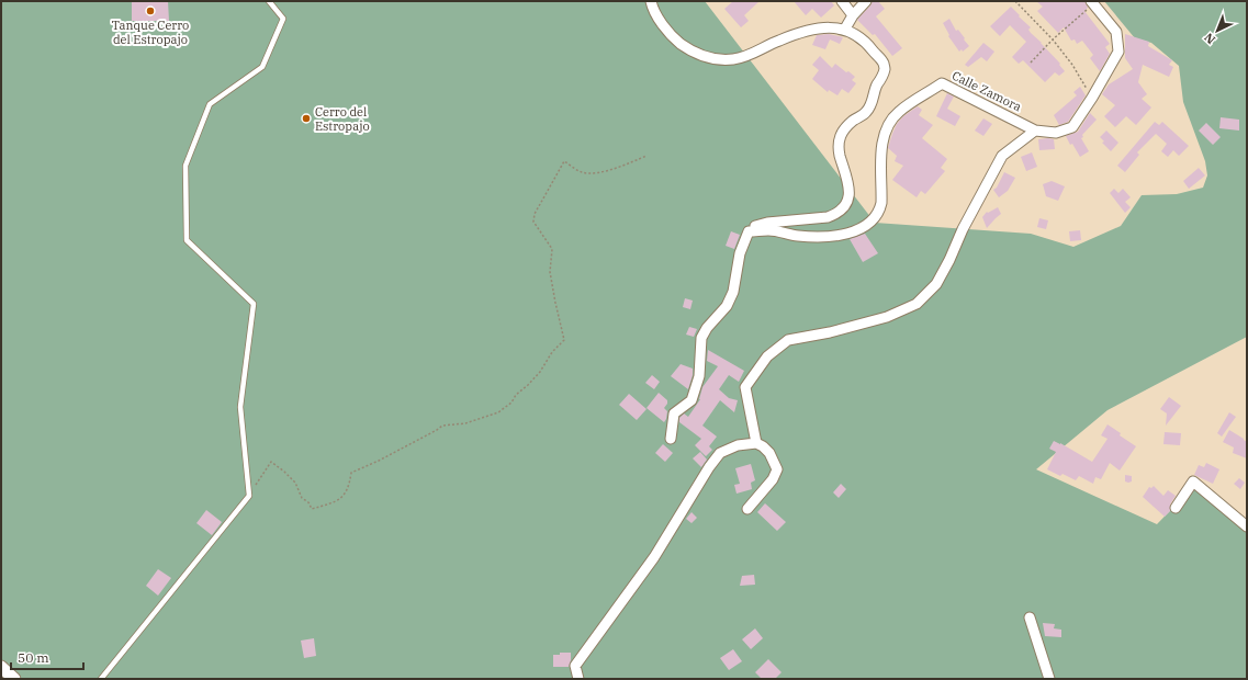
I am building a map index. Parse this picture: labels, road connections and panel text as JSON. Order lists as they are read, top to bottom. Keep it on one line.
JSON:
{"streets":{"street":["Calle Zamora"]},"places":["Tanque Cerro del Estropajo","Cerro del Estropajo"],"scale_bar":"50 m","north":"bottom left"}
